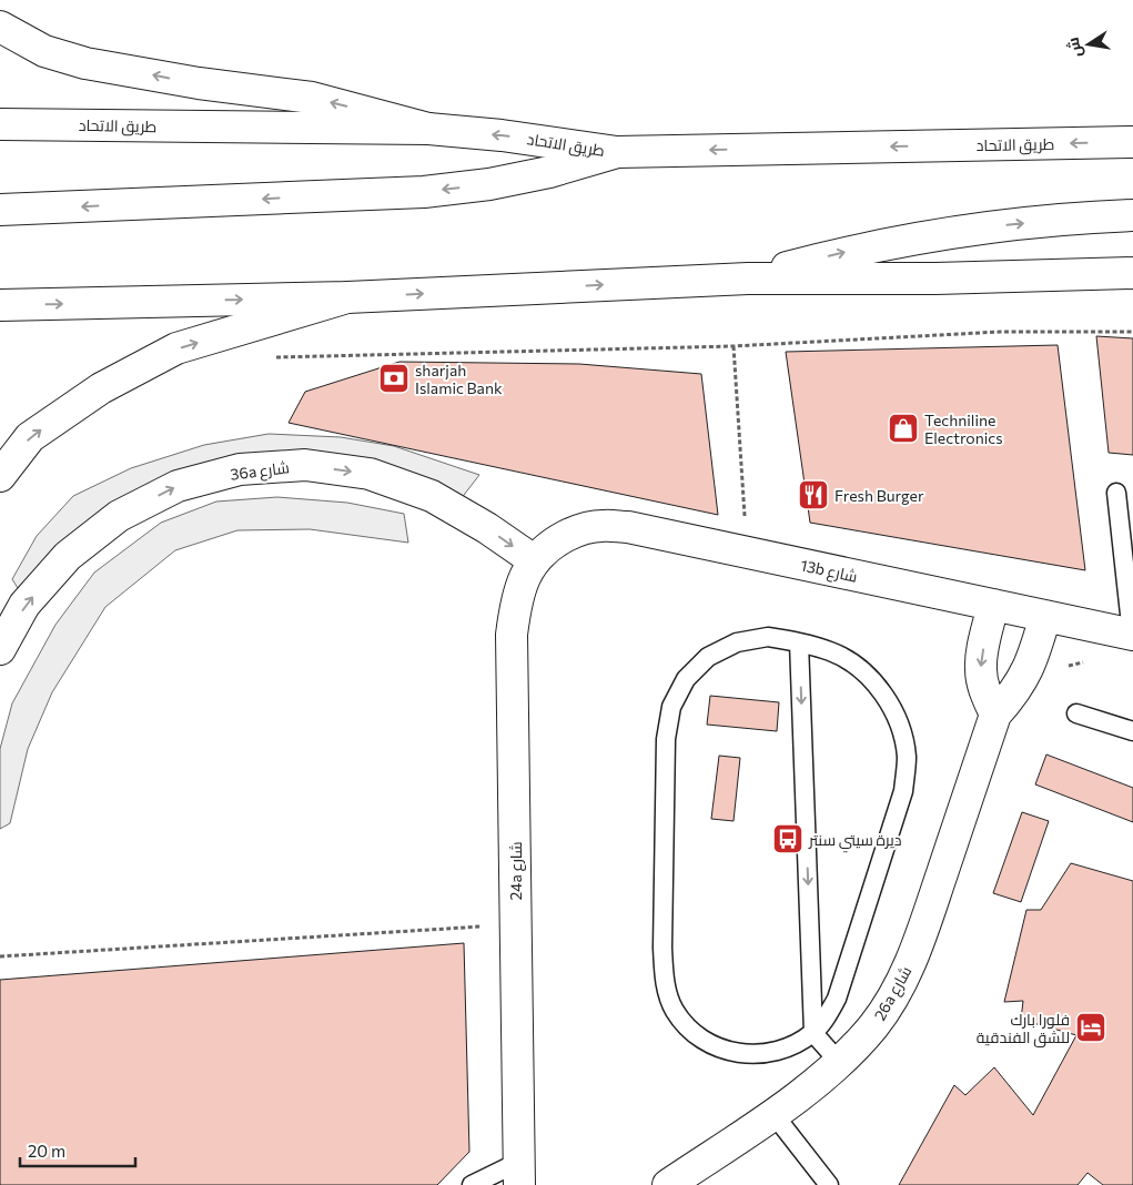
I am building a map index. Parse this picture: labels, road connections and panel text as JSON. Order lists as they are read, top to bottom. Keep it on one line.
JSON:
{"streets":{"main road":["طريق الاتحاد","36a شارع","13b شارع","24a شارع","26a شارع"]},"crossings":[["36a شارع","13b شارع"],["36a شارع","24a شارع"],["13b شارع","24a شارع"],["13b شارع","26a شارع"]],"places":{"bank":["sharjah Islamic Bank"],"shop":["Techniline Electronics"],"restaurant":["Fresh Burger"],"bus stop":["ديرة سيتي سنتر"],"hotel":["فلورا بارك للشق الفندقية"]},"scale_bar":"20 m","north":"left"}
